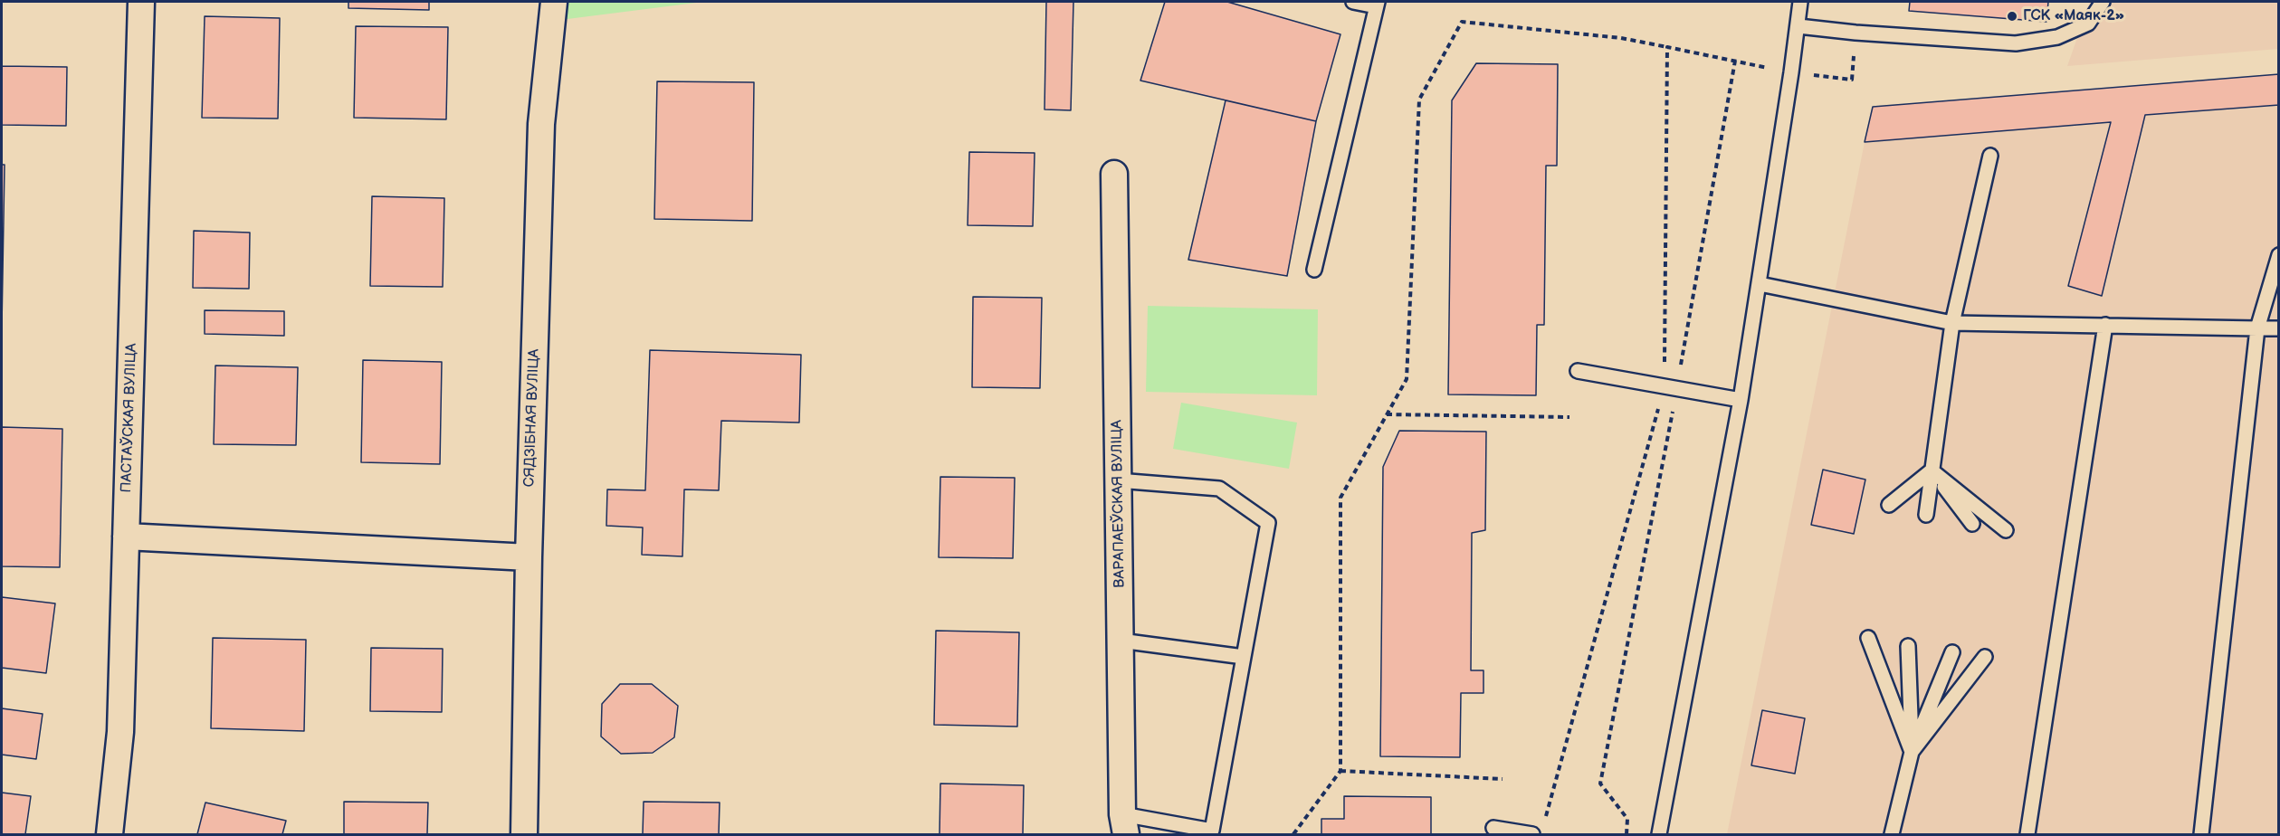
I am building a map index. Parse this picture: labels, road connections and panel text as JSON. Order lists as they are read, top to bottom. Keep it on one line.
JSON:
{"streets":{"street":["ПАСТАЎСКАЯ ВУЛІЦА","СЯДЗІБНАЯ ВУЛІЦА","ВАРАПАЕЎСКАЯ ВУЛІЦА"]},"places":["ГСК «Маяк-2»"]}
